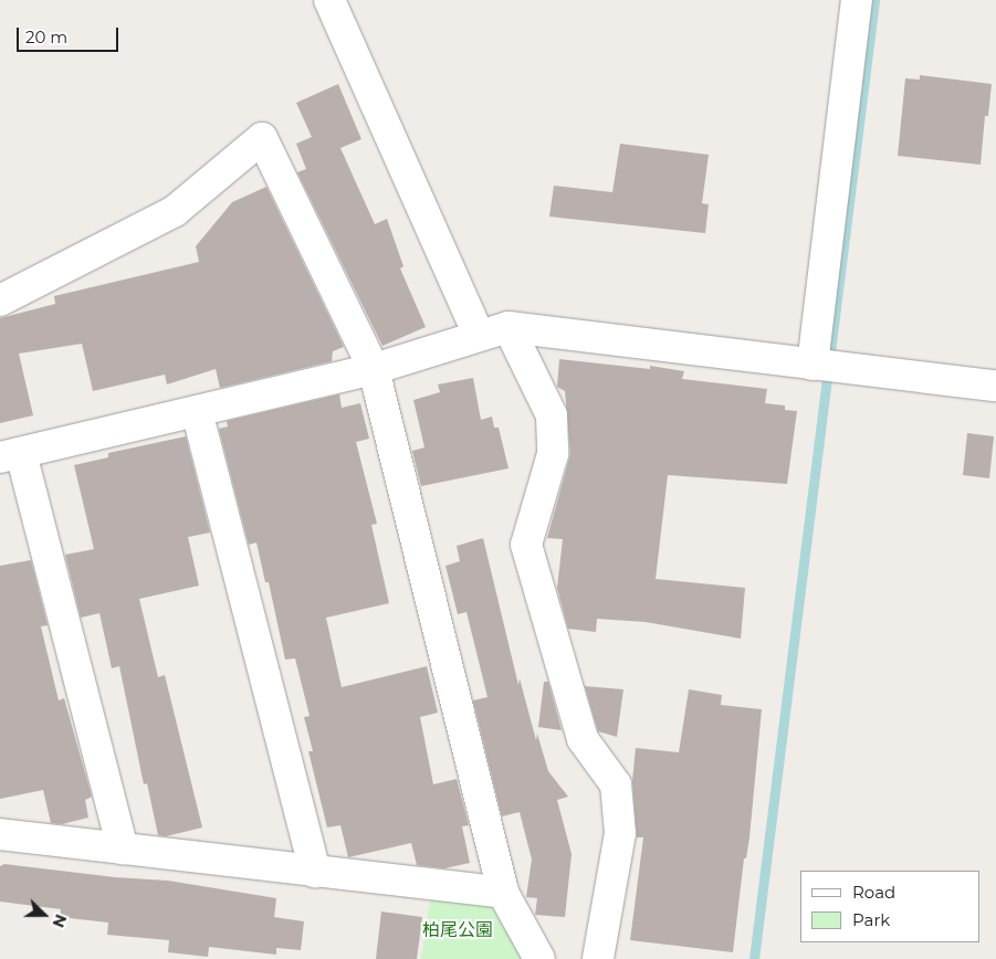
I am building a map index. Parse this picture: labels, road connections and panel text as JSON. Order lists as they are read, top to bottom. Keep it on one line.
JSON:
{"parks":["柏尾公園"],"legend":["Road","Park"],"scale_bar":"20 m","north":"right"}
